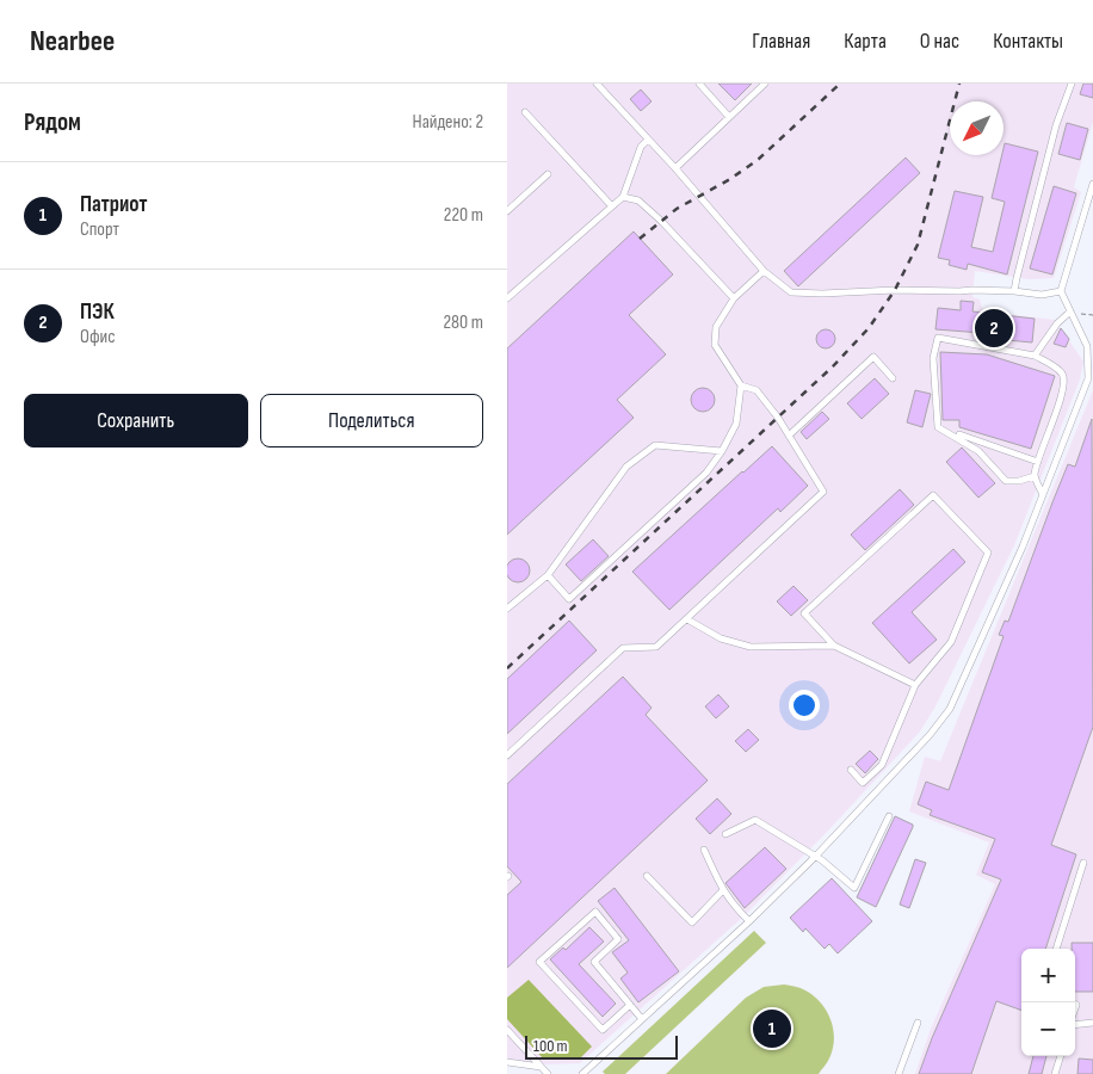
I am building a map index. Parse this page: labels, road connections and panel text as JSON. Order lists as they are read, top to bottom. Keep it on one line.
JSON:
{"scale_bar":"100 m","north":"bottom left","page":{"header":"Nearbee","nav":["Главная","Карта","О нас","Контакты"],"heading":["Рядом","Найдено: 2"],"list":[{"mark":"1","name":"Патриот","note":"Спорт","value":"220 m"},{"mark":"2","name":"ПЭК","note":"Офис","value":"280 m"}],"pins":["2","1"],"buttons":["Сохранить","Поделиться"],"map_buttons":["+","−"],"scale":"100 m"}}
